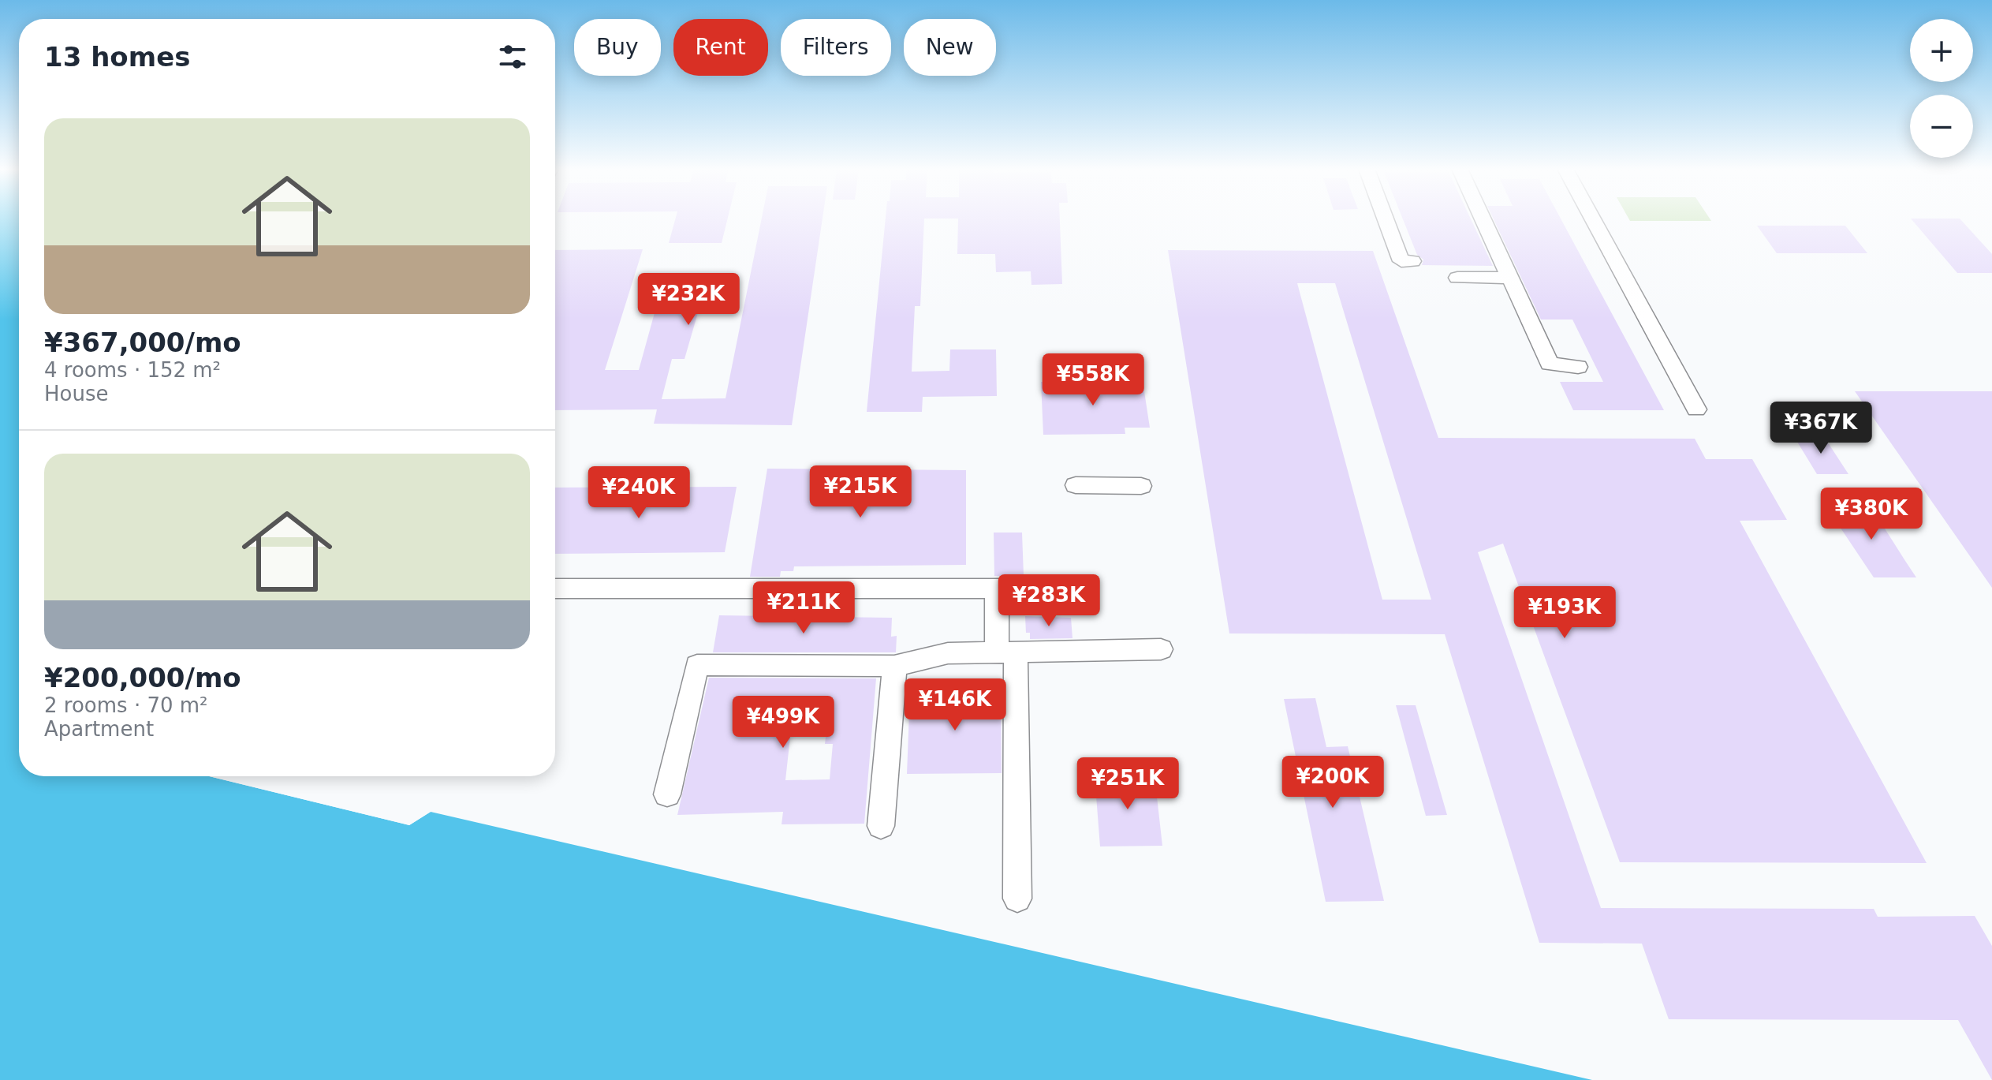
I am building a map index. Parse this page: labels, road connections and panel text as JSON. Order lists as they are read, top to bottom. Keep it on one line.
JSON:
{"page":{"map_buttons":["+","−"],"chip":["Buy","Rent","Filters","New"],"heading":"13 homes","list":[{"name":"¥367,000/mo","note":"4 rooms · 152 m² · House"},{"name":"¥200,000/mo","note":"2 rooms · 70 m² · Apartment"}],"price":["¥232K","¥558K","¥367K","¥215K","¥240K","¥380K","¥283K","¥211K","¥193K","¥146K","¥499K","¥200K","¥251K"]}}
